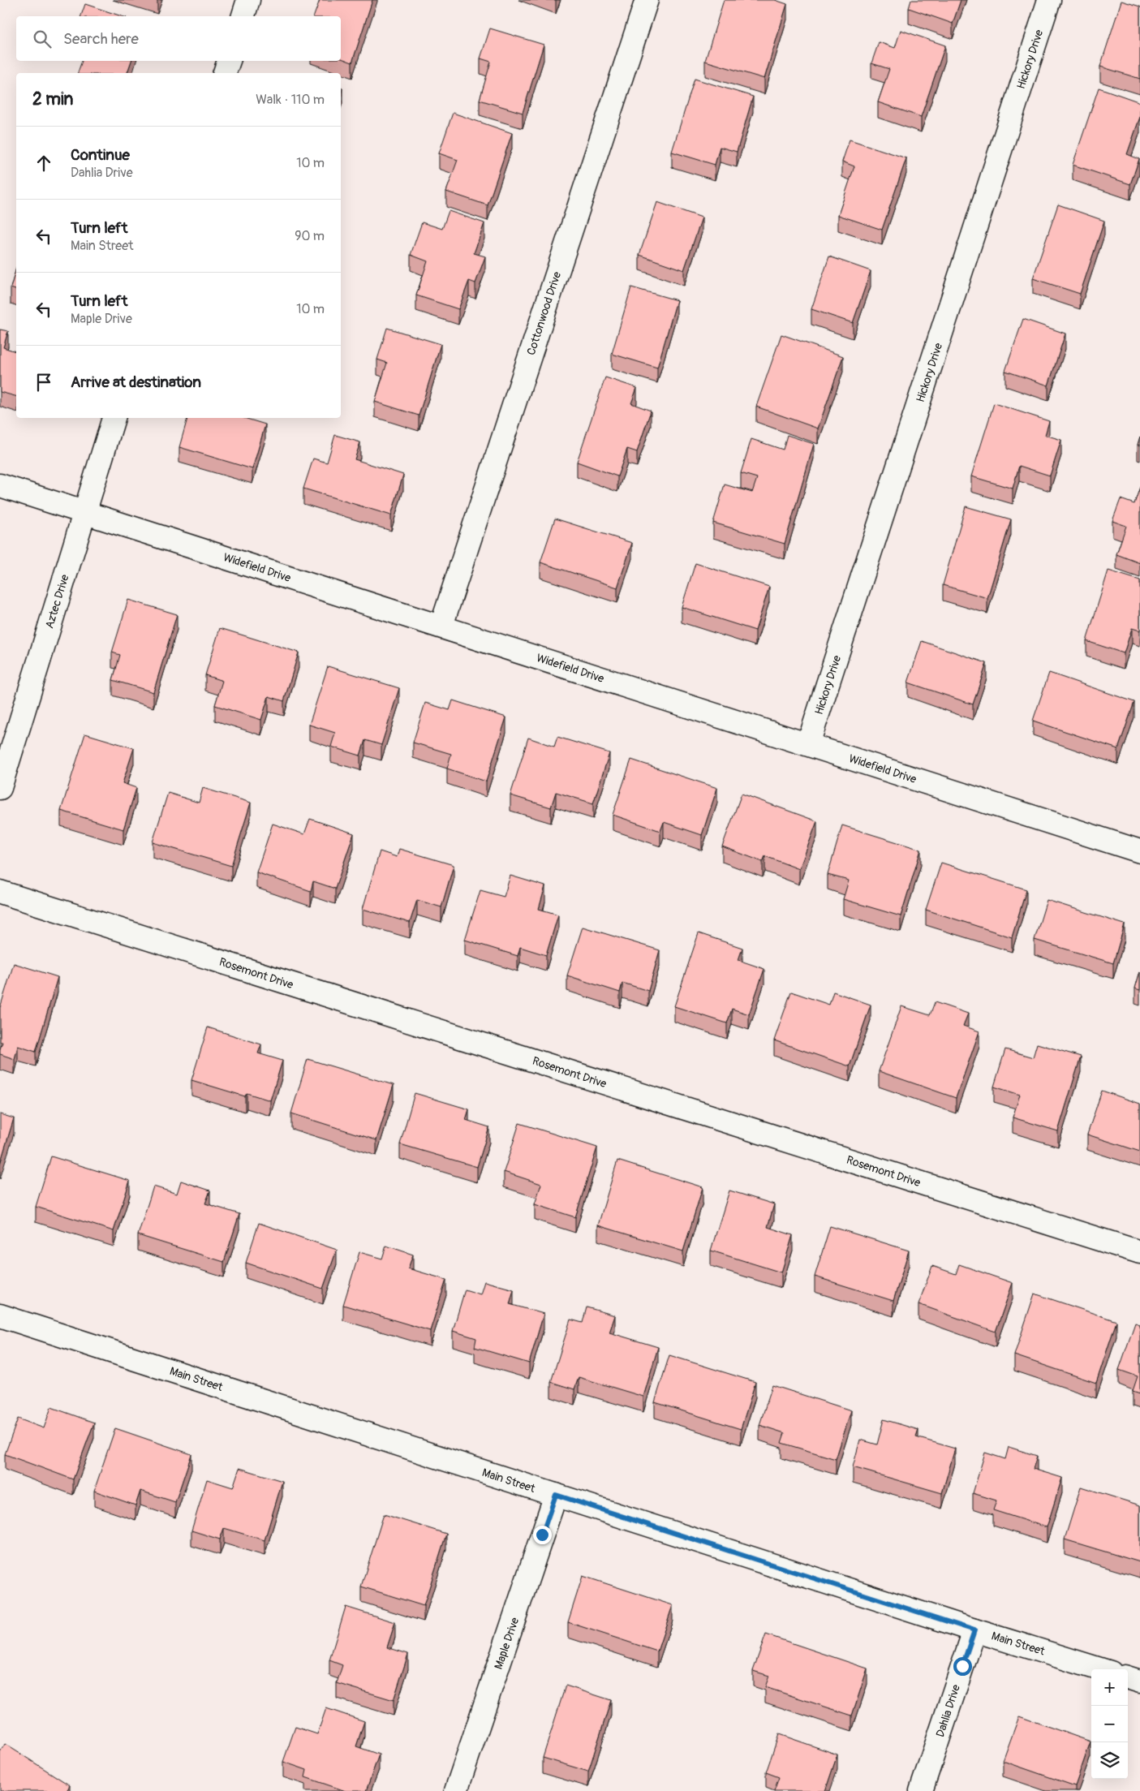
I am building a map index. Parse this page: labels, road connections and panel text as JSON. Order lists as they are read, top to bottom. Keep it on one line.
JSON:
{"streets":{"street":["Hickory Drive","Cottonwood Drive","Widefield Drive","Aztec Drive","Rosemont Drive","Main Street","Maple Drive","Dahlia Drive"]},"crossings":[["Hickory Drive","Widefield Drive"],["Cottonwood Drive","Widefield Drive"],["Widefield Drive","Aztec Drive"],["Main Street","Maple Drive"],["Main Street","Dahlia Drive"]],"page":{"search":"Search here","heading":["2 min","Walk · 110 m"],"list":[["Continue","Dahlia Drive","10 m"],["Turn left","Main Street","90 m"],["Turn left","Maple Drive","10 m"],"Arrive at destination"],"map_buttons":["+","−"]}}
